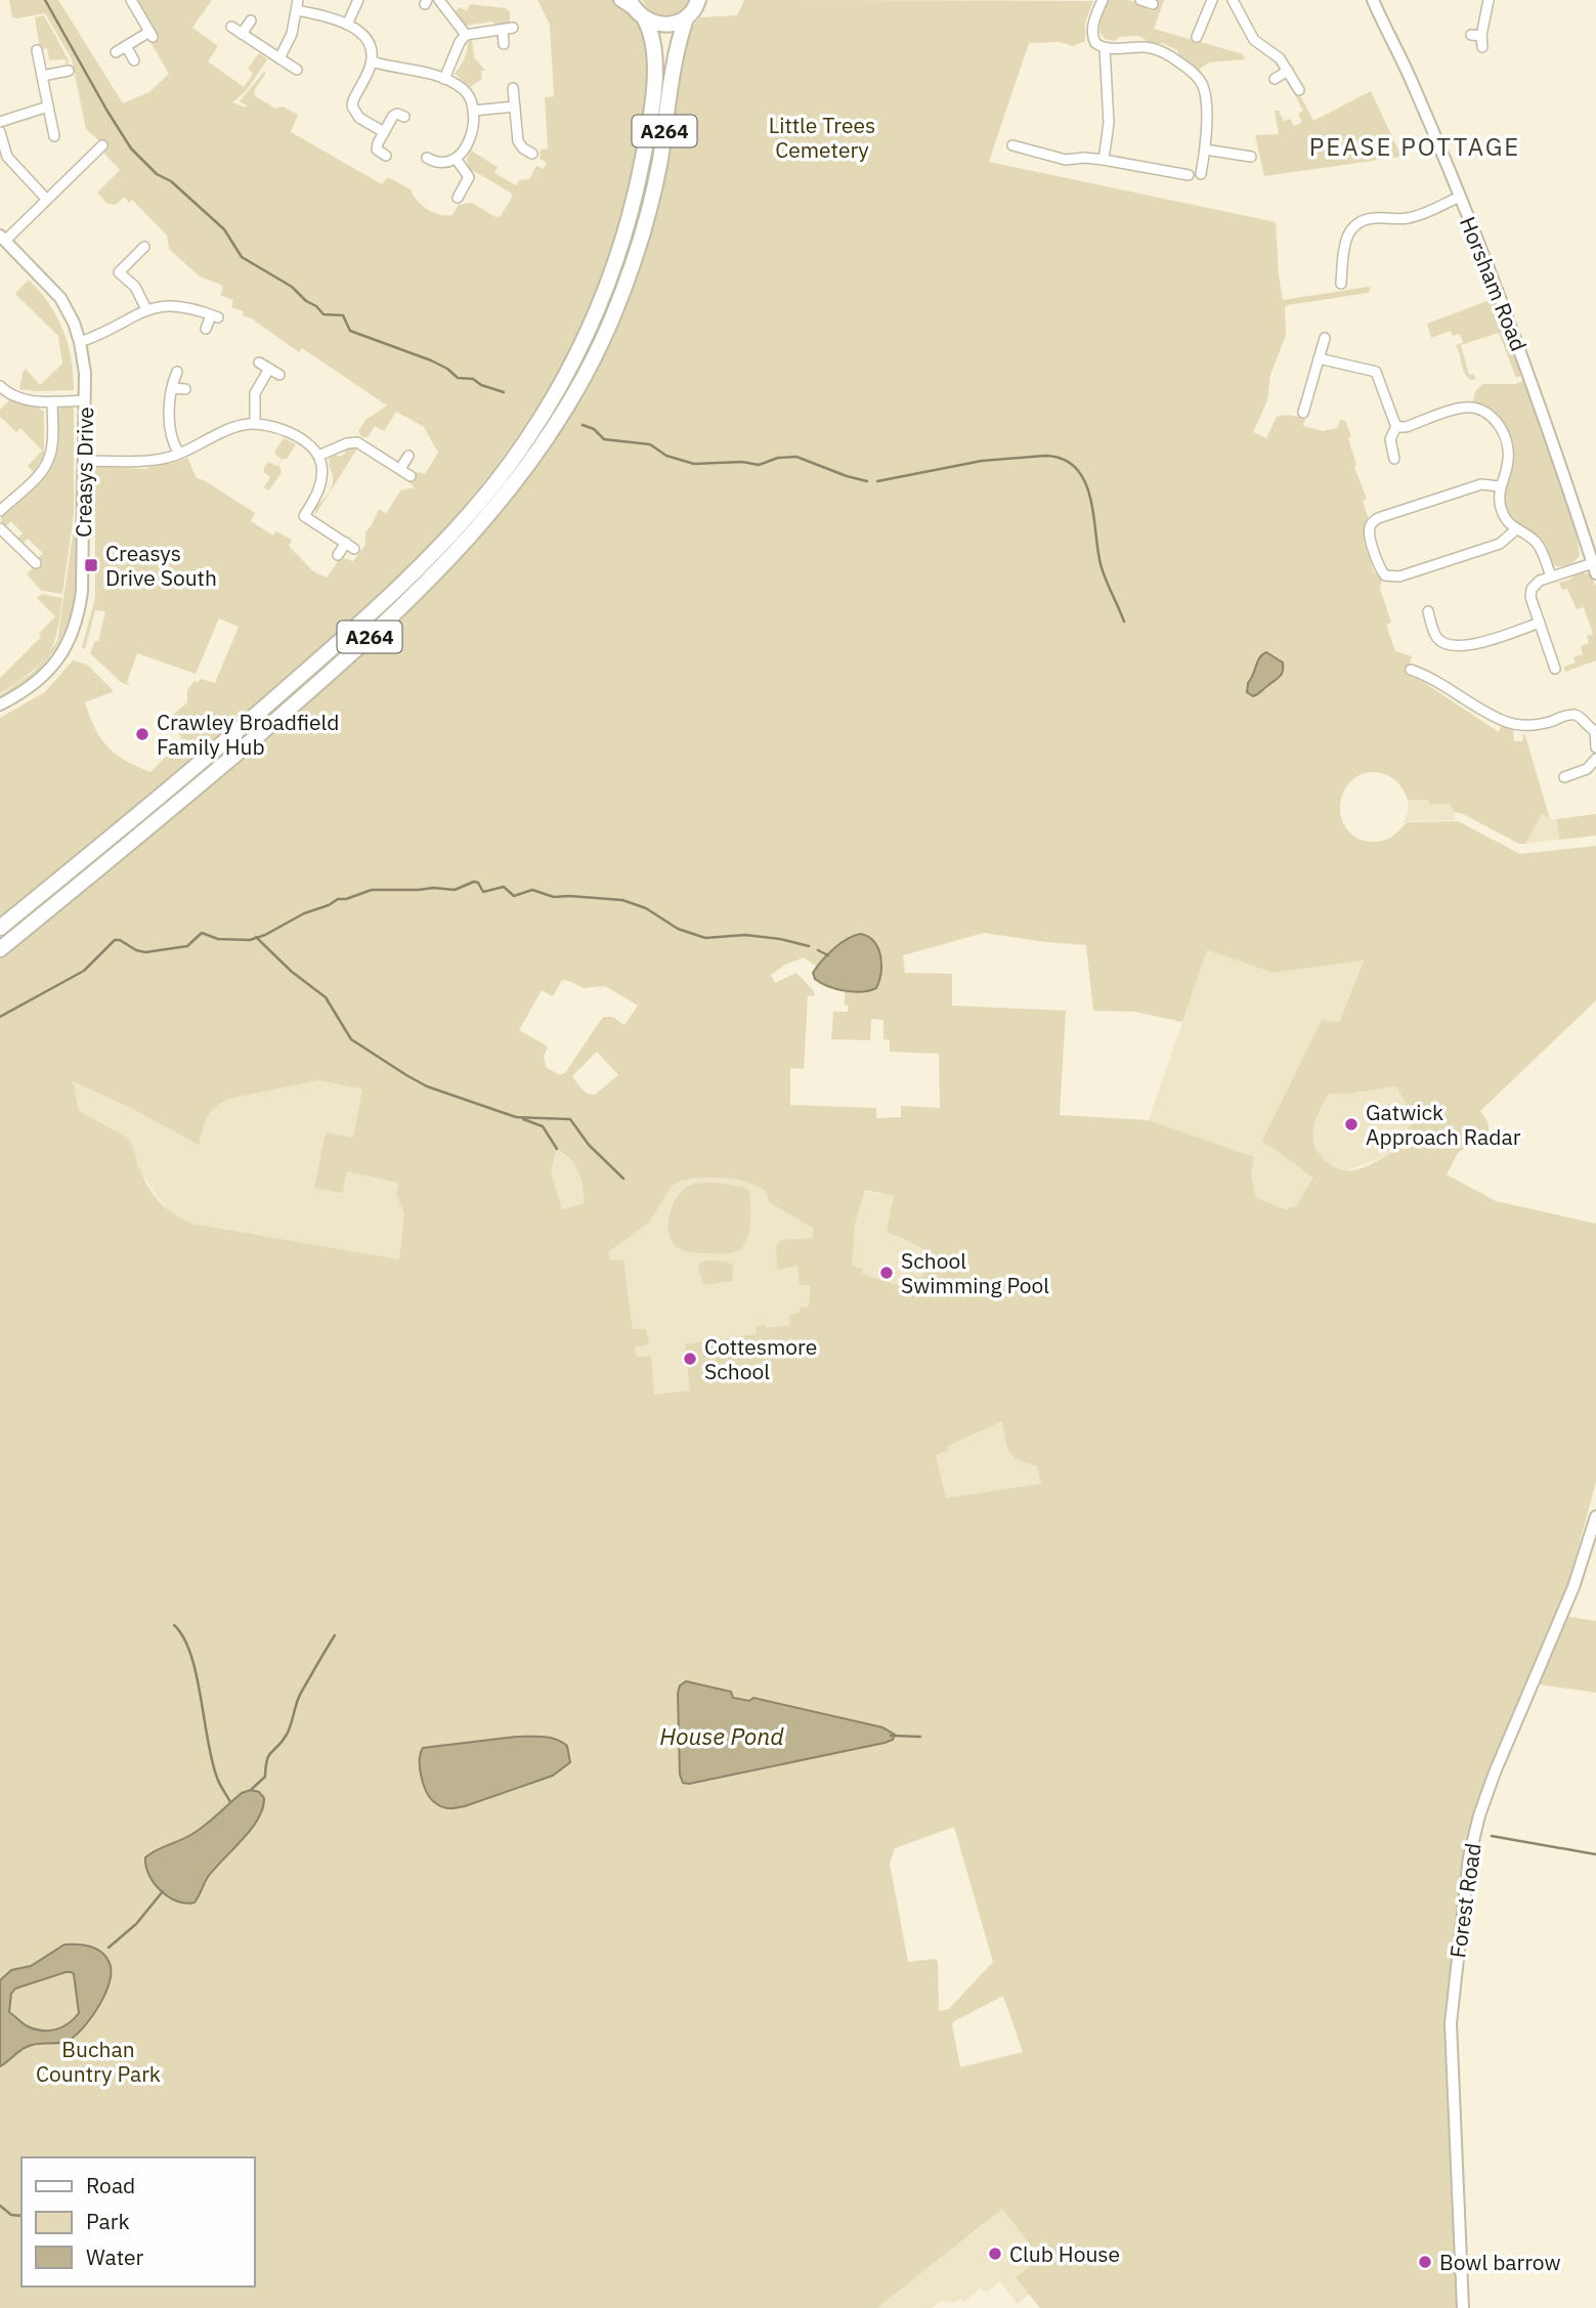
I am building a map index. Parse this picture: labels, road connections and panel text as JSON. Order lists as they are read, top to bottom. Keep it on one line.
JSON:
{"streets":{"highway":["A264"],"street":["Horsham Road","Creasys Drive","Forest Road"]},"districts":["PEASE POTTAGE"],"water":["House Pond"],"parks":["Little Trees Cemetery","Buchan Country Park"],"places":{"transit":["Creasys Drive South"],"other":["Crawley Broadfield Family Hub","Gatwick Approach Radar","School Swimming Pool","Cottesmore School","Club House","Bowl barrow"]},"legend":["Road","Park","Water"]}
